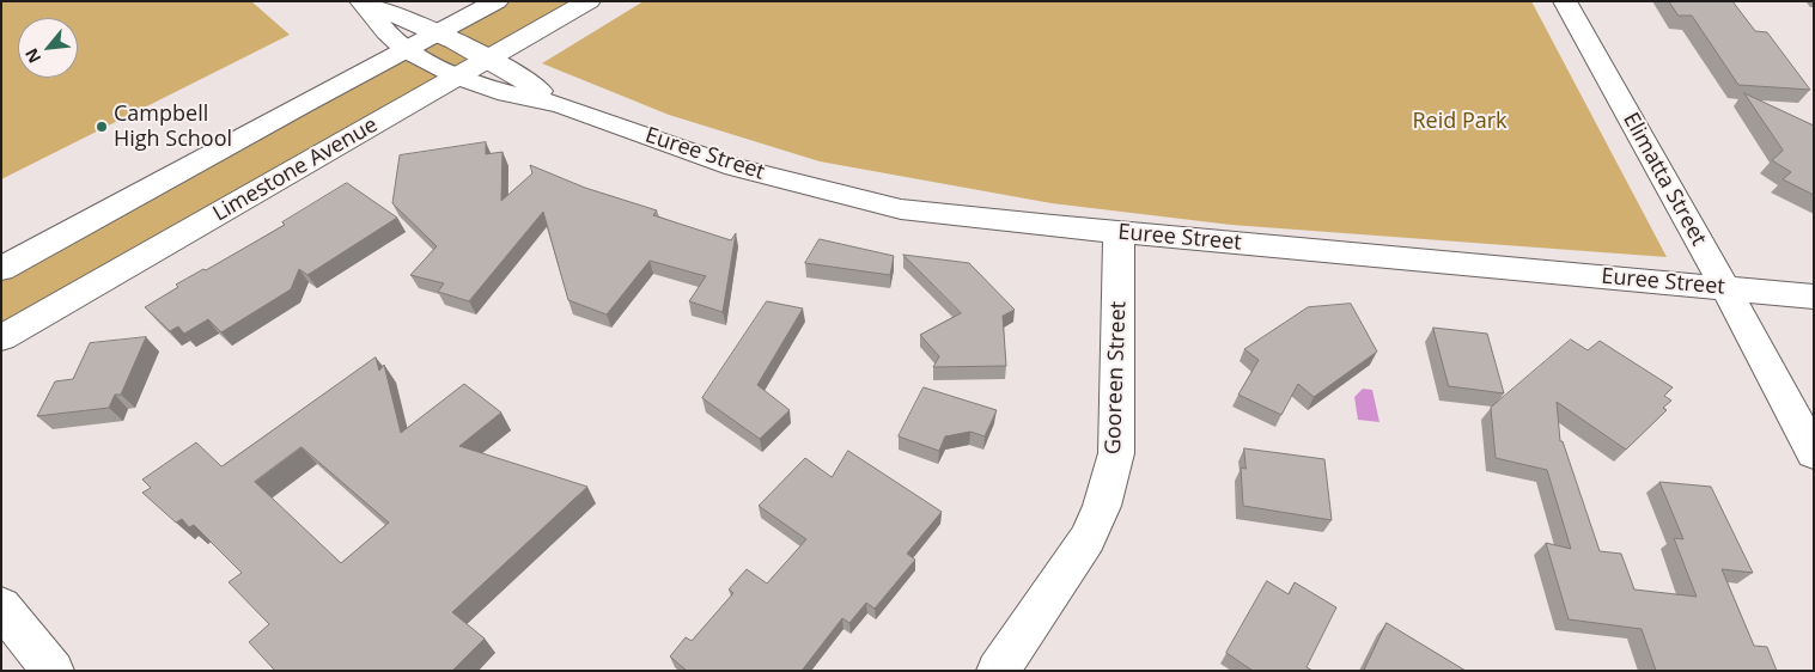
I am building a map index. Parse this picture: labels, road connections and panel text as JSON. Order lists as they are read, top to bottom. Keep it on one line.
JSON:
{"streets":{"street":["Euree Street","Limestone Avenue","Elimatta Street","Gooreen Street"]},"crossings":[["Euree Street","Limestone Avenue"],["Euree Street","Elimatta Street"],["Euree Street","Gooreen Street"]],"parks":["Reid Park"],"places":["Campbell High School"],"north":"bottom left"}
